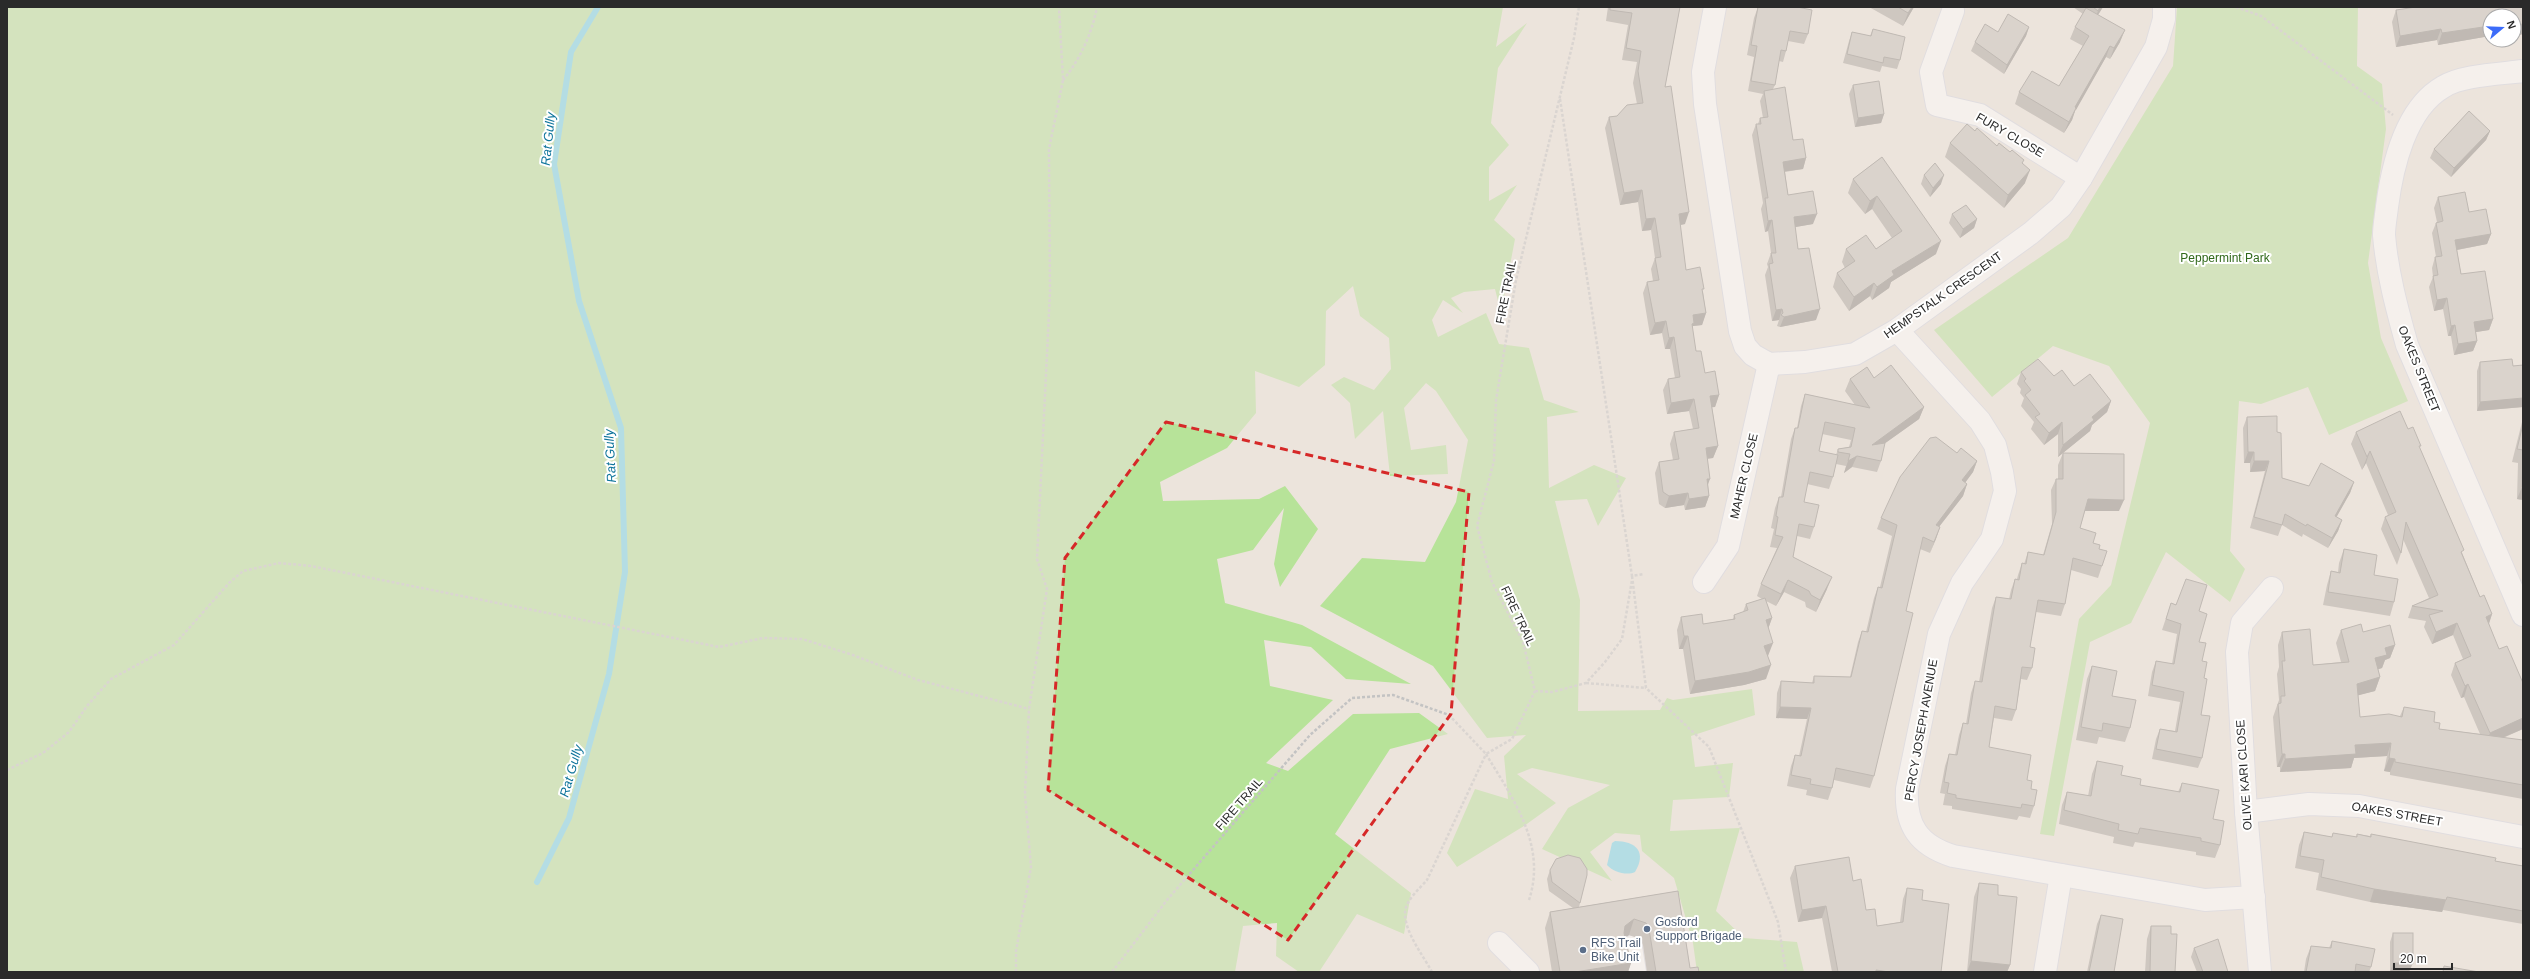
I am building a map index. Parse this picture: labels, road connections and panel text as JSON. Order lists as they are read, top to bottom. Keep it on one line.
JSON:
{"streets":{"street":["FURY CLOSE","HEMPSTALK CRESCENT","OAKES STREET","MAHER CLOSE","PERCY JOSEPH AVENUE","OLIVE KARI CLOSE"],"path":["FIRE TRAIL"]},"crossings":[["FURY CLOSE","HEMPSTALK CRESCENT"],["HEMPSTALK CRESCENT","MAHER CLOSE"],["HEMPSTALK CRESCENT","PERCY JOSEPH AVENUE"],["OAKES STREET","OLIVE KARI CLOSE"],["PERCY JOSEPH AVENUE","OLIVE KARI CLOSE"]],"water":["Rat Gully"],"parks":["Peppermint Park"],"places":["Gosford Support Brigade","RFS Trail Bike Unit"],"scale_bar":"20 m","north":"right"}
